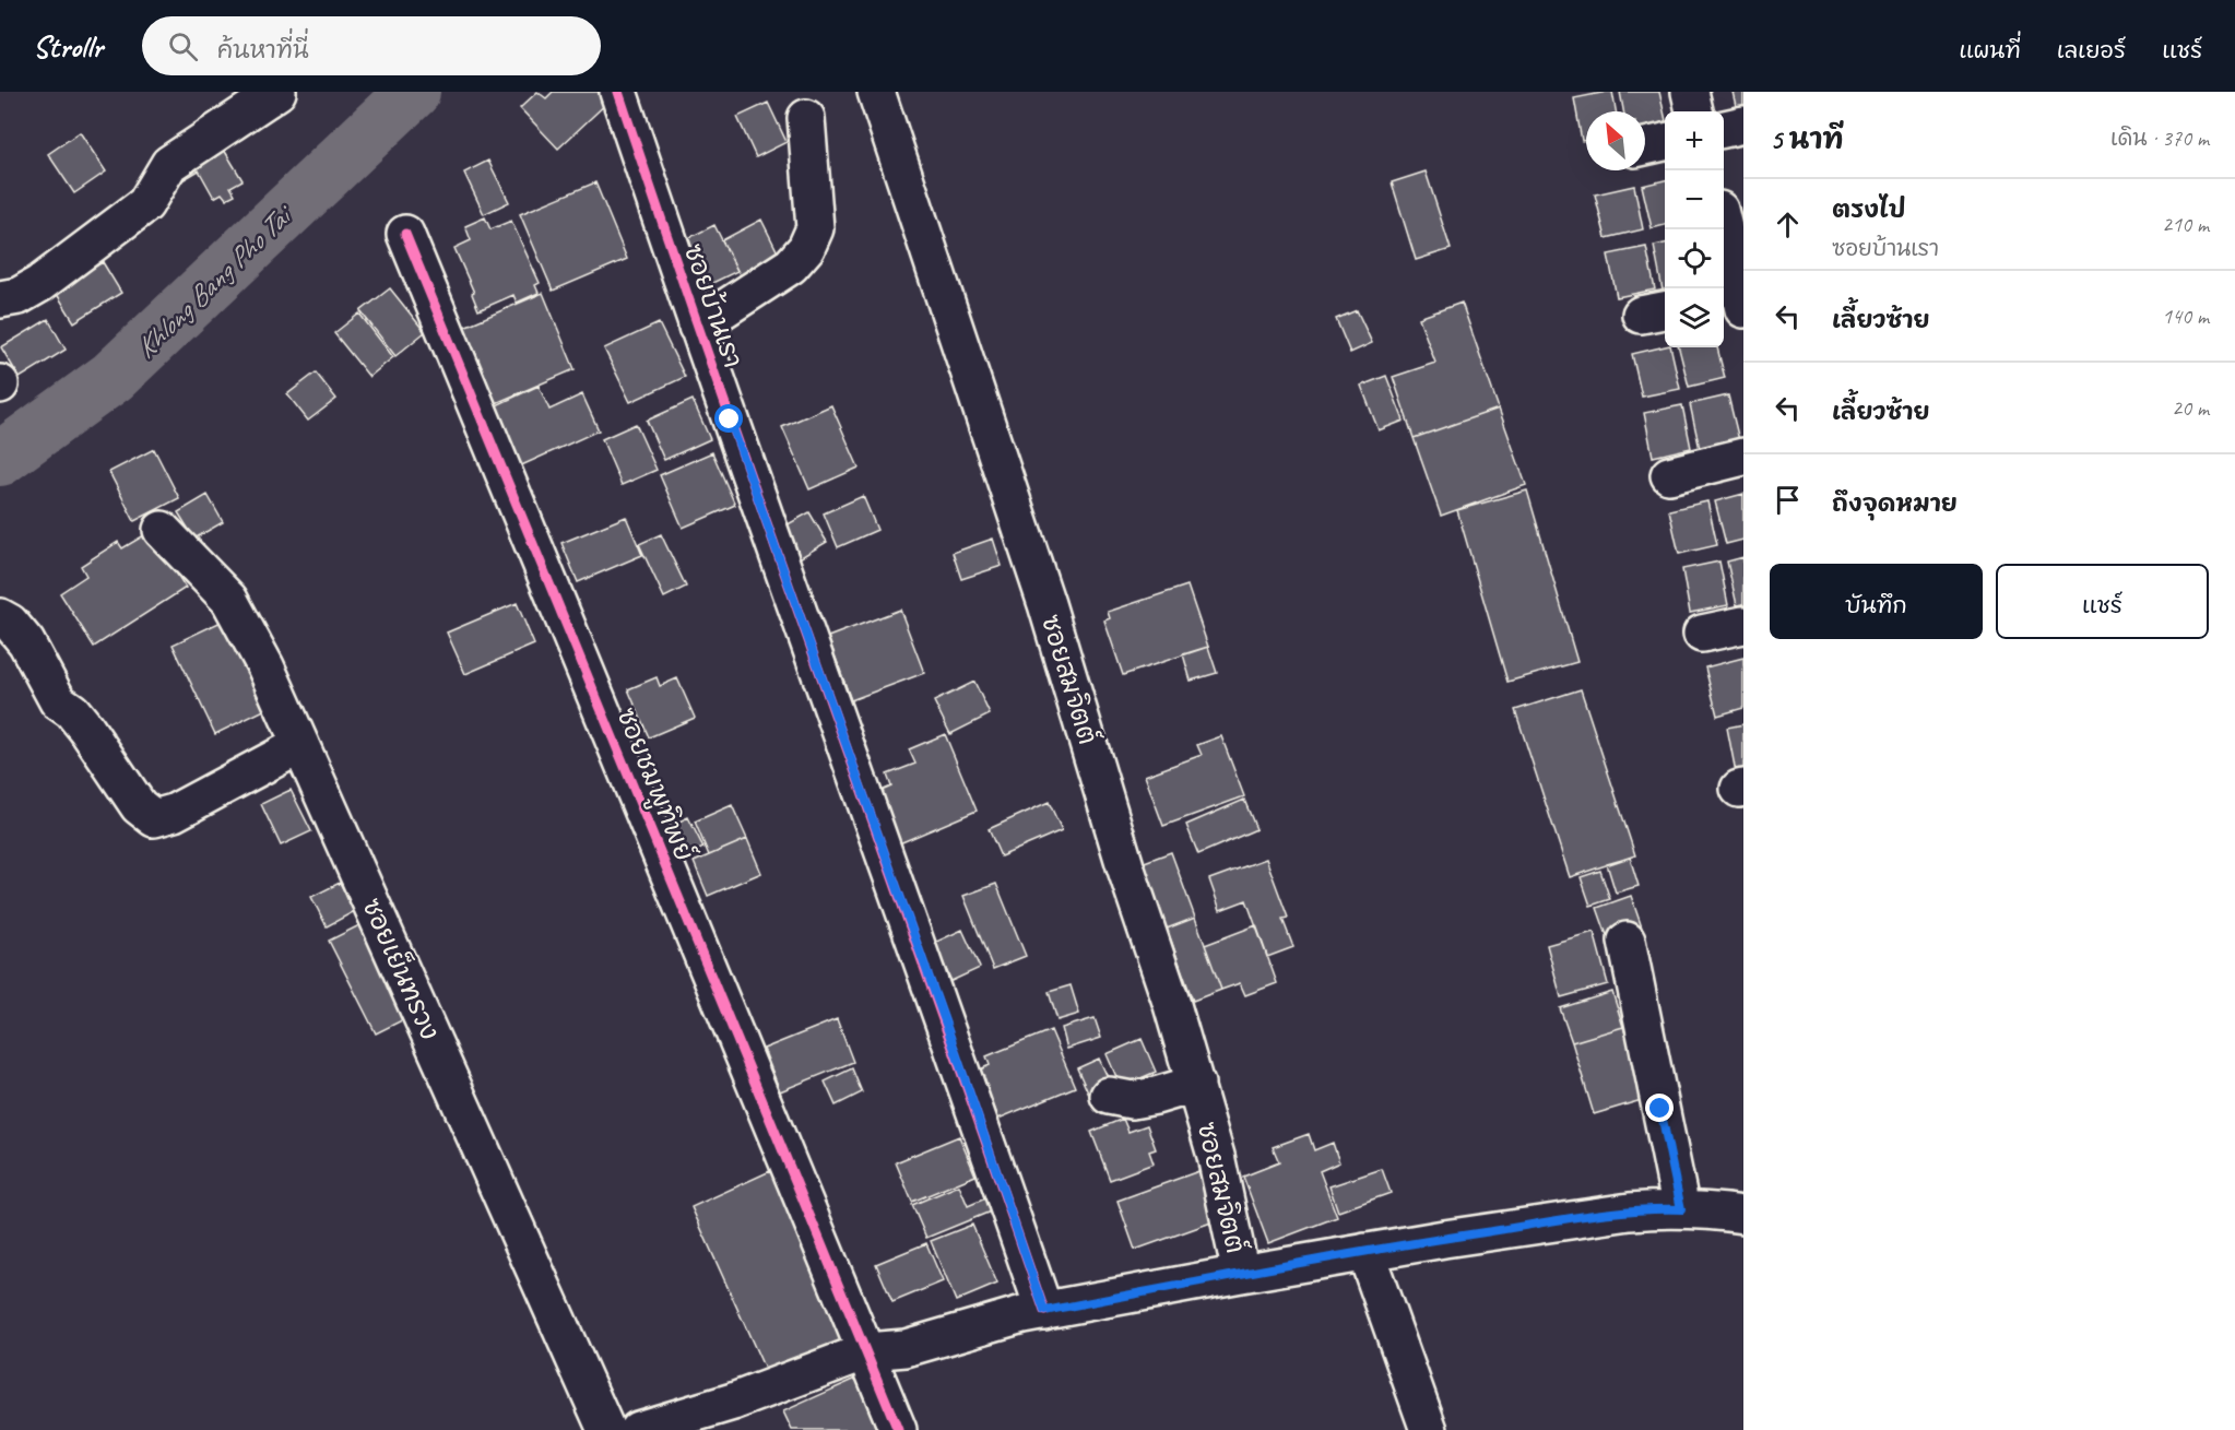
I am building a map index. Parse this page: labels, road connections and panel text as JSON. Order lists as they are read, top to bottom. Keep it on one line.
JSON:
{"streets":{"street":["ซอยบ้านเรา","ซอยสมจิตต์","ซอยชมพูทิพย์","ซอยเย็นทรวง"]},"water":["Khlong Bang Pho Tai"],"north":"top left","page":{"header":"Strollr","search":"ค้นหาที่นี่","nav":["แผนที่","เลเยอร์","แชร์"],"heading":["5 นาที","เดิน · 370 m"],"map_buttons":["+","−"],"list":[["ตรงไป","ซอยบ้านเรา","210 m"],["เลี้ยวซ้าย","140 m"],["เลี้ยวซ้าย","20 m"],"ถึงจุดหมาย"],"buttons":["บันทึก","แชร์"]}}
